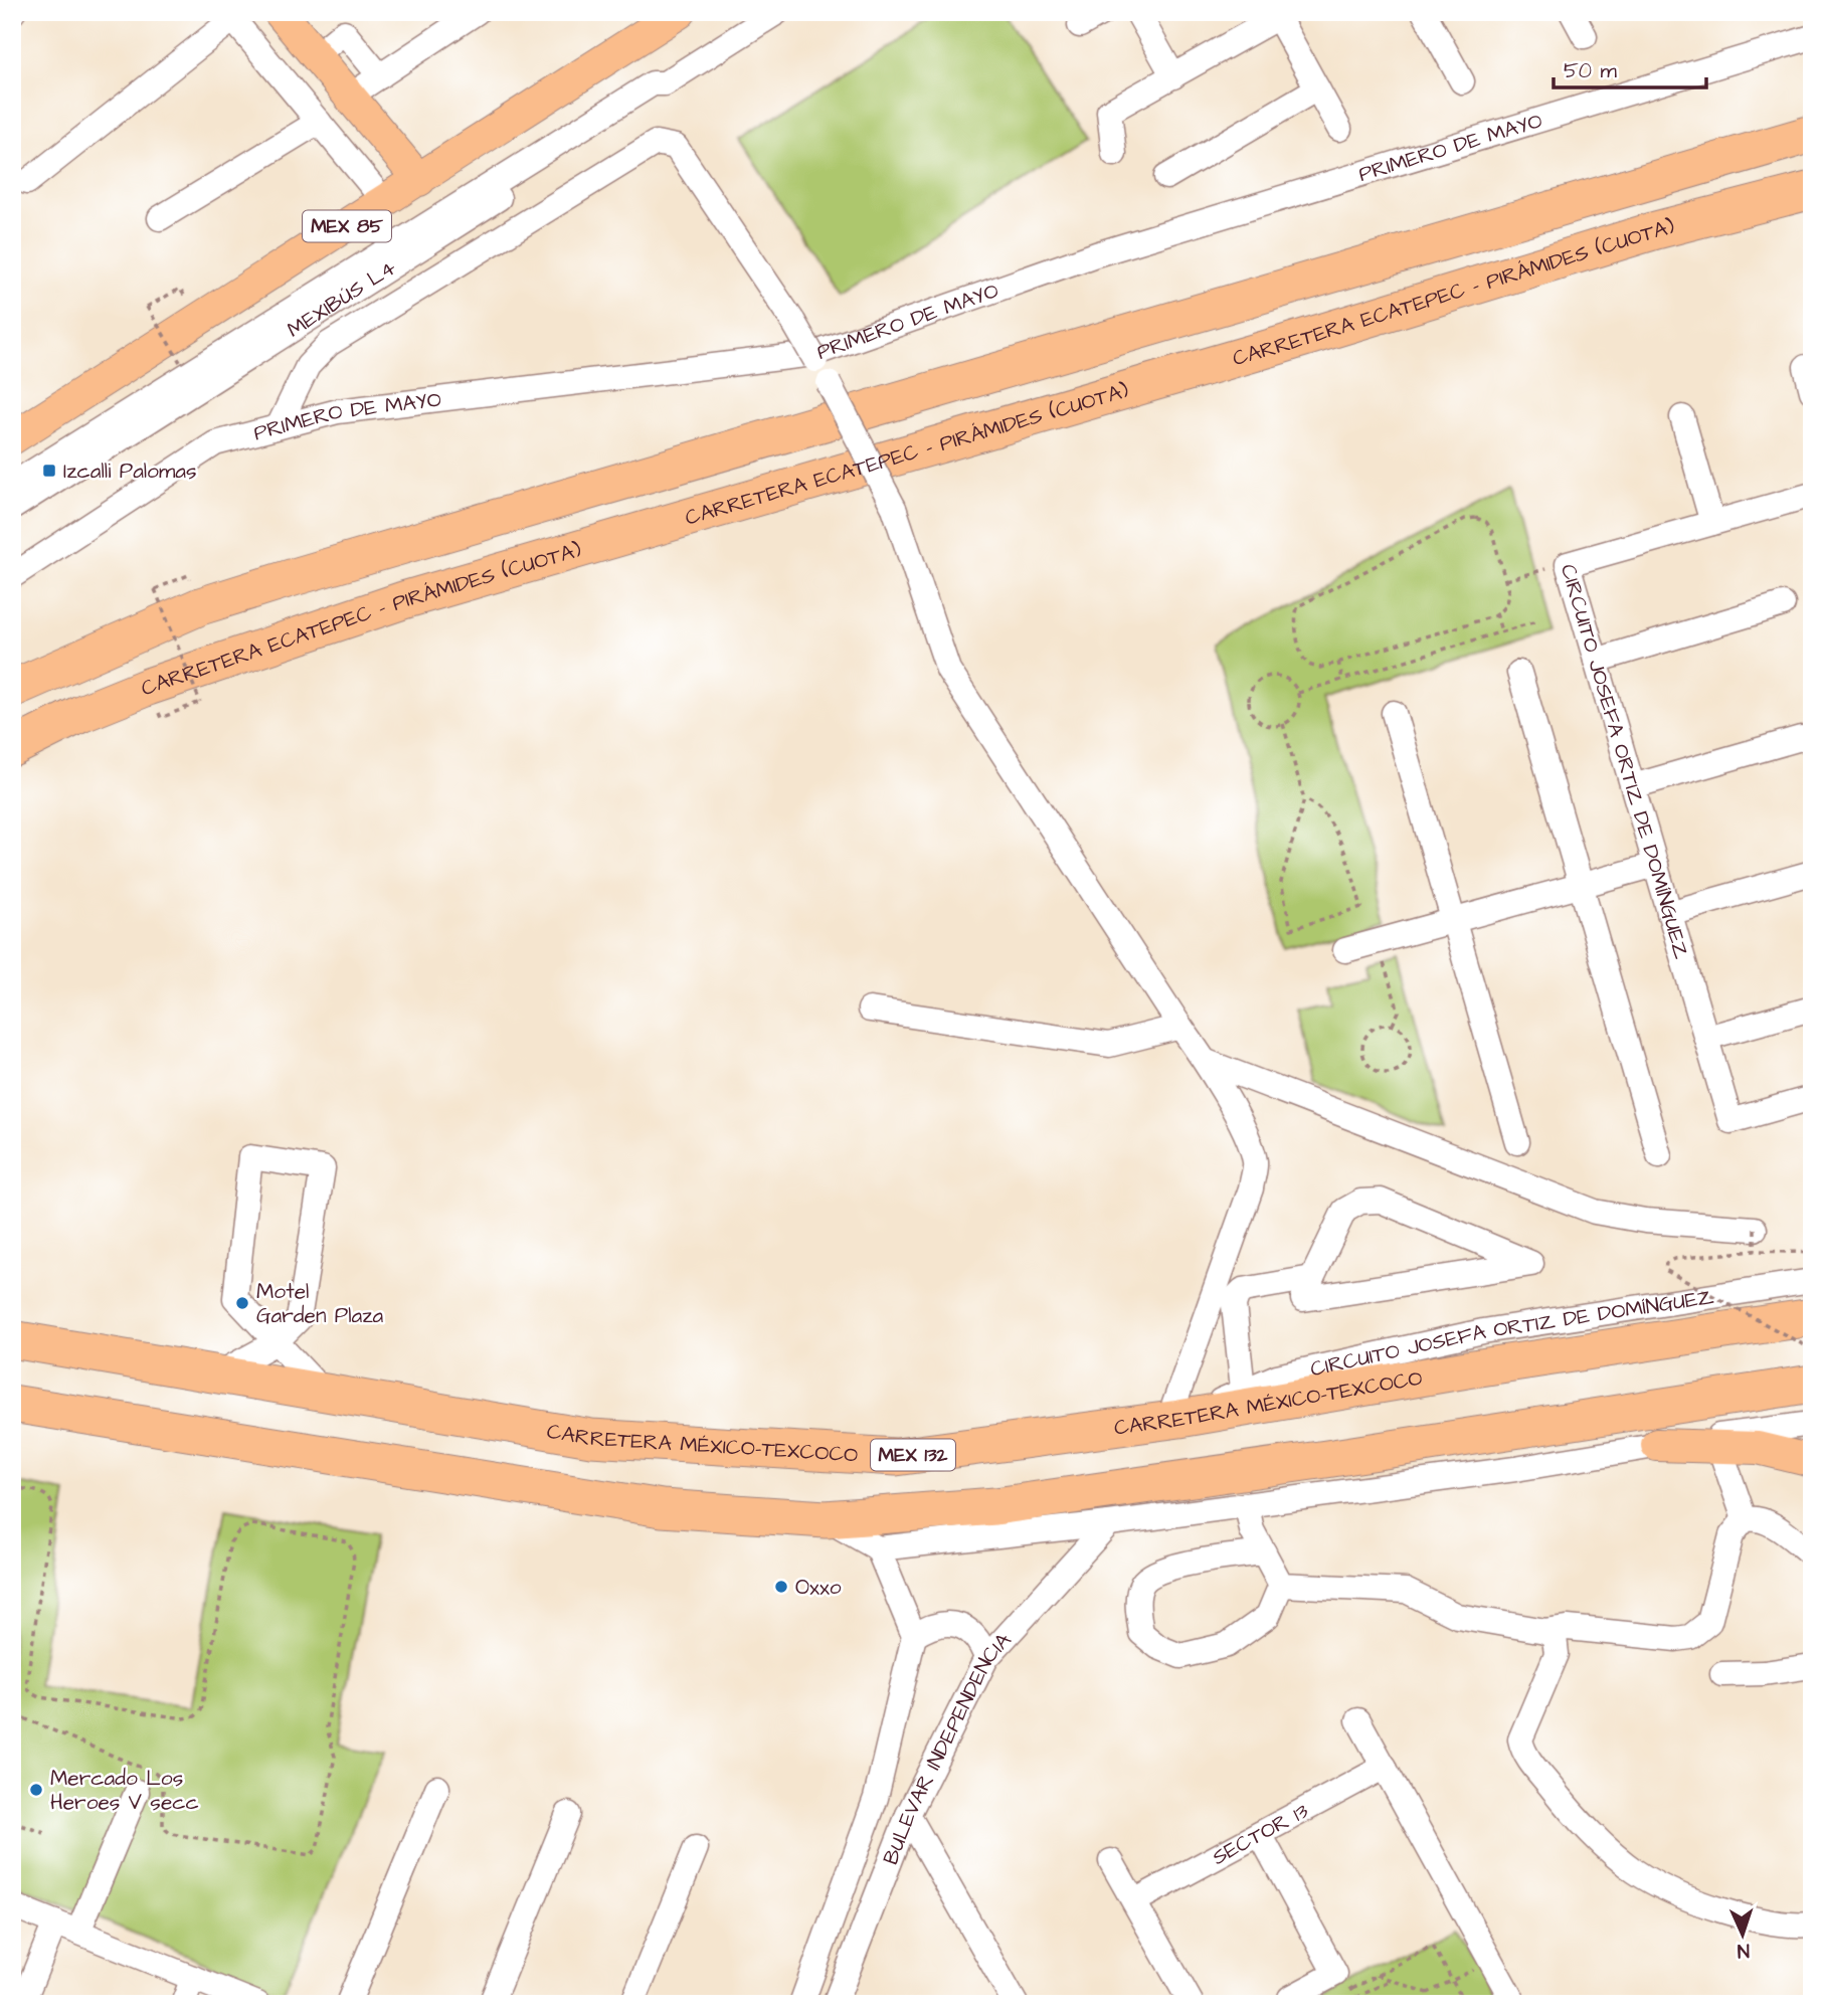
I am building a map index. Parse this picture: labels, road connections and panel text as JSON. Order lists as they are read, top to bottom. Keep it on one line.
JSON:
{"streets":{"highway":["CARRETERA ECATEPEC - PIRÁMIDES (CUOTA)","CARRETERA MÉXICO-TEXCOCO","MEX 132"],"main road":["MEX 85"],"street":["PRIMERO DE MAYO","MEXIBÚS L4","CIRCUITO JOSEFA ORTIZ DE DOMÍNGUEZ","BULEVAR INDEPENDENCIA","SECTOR 13"]},"crossings":[["CIRCUITO JOSEFA ORTIZ DE DOMÍNGUEZ","CARRETERA MÉXICO-TEXCOCO"]],"places":{"transit":["Izcalli Palomas"],"other":["Motel Garden Plaza","Oxxo","Mercado Los Heroes V secc"]},"scale_bar":"50 m","north":"bottom"}
